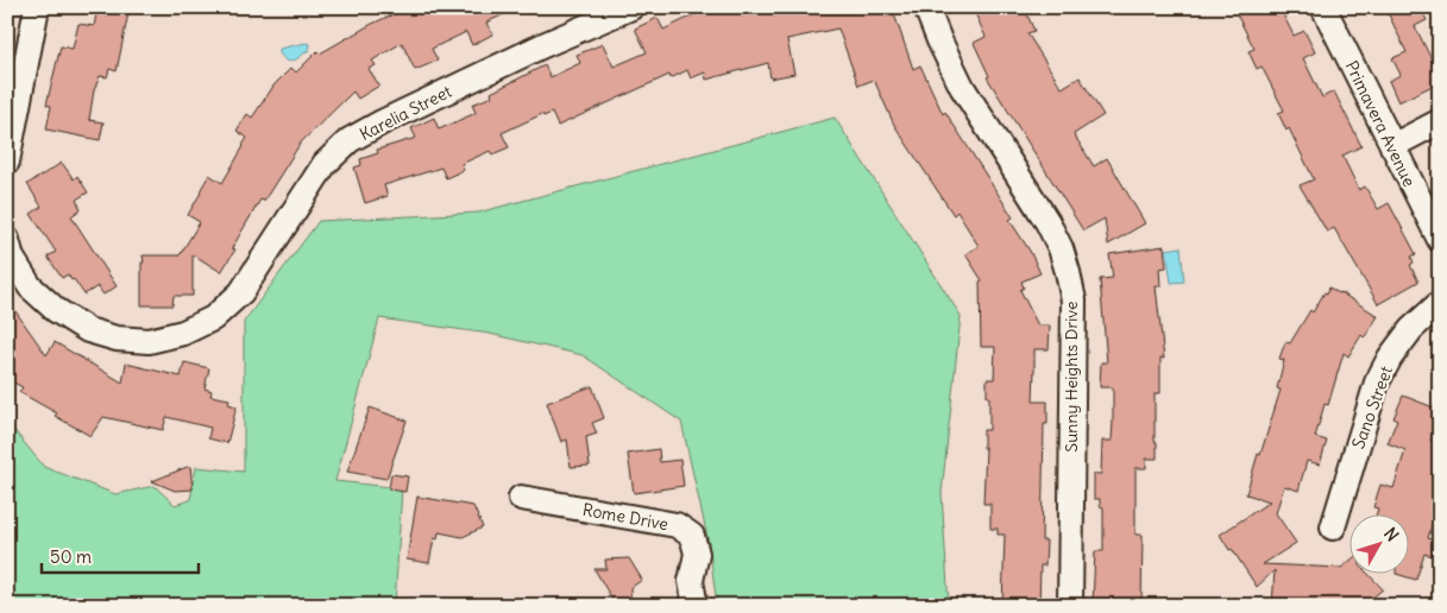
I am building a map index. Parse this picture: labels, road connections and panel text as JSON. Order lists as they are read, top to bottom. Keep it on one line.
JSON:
{"streets":{"street":["Karelia Street","Primavera Avenue","Sunny Heights Drive","Sano Street","Rome Drive"]},"scale_bar":"50 m","north":"top right"}
